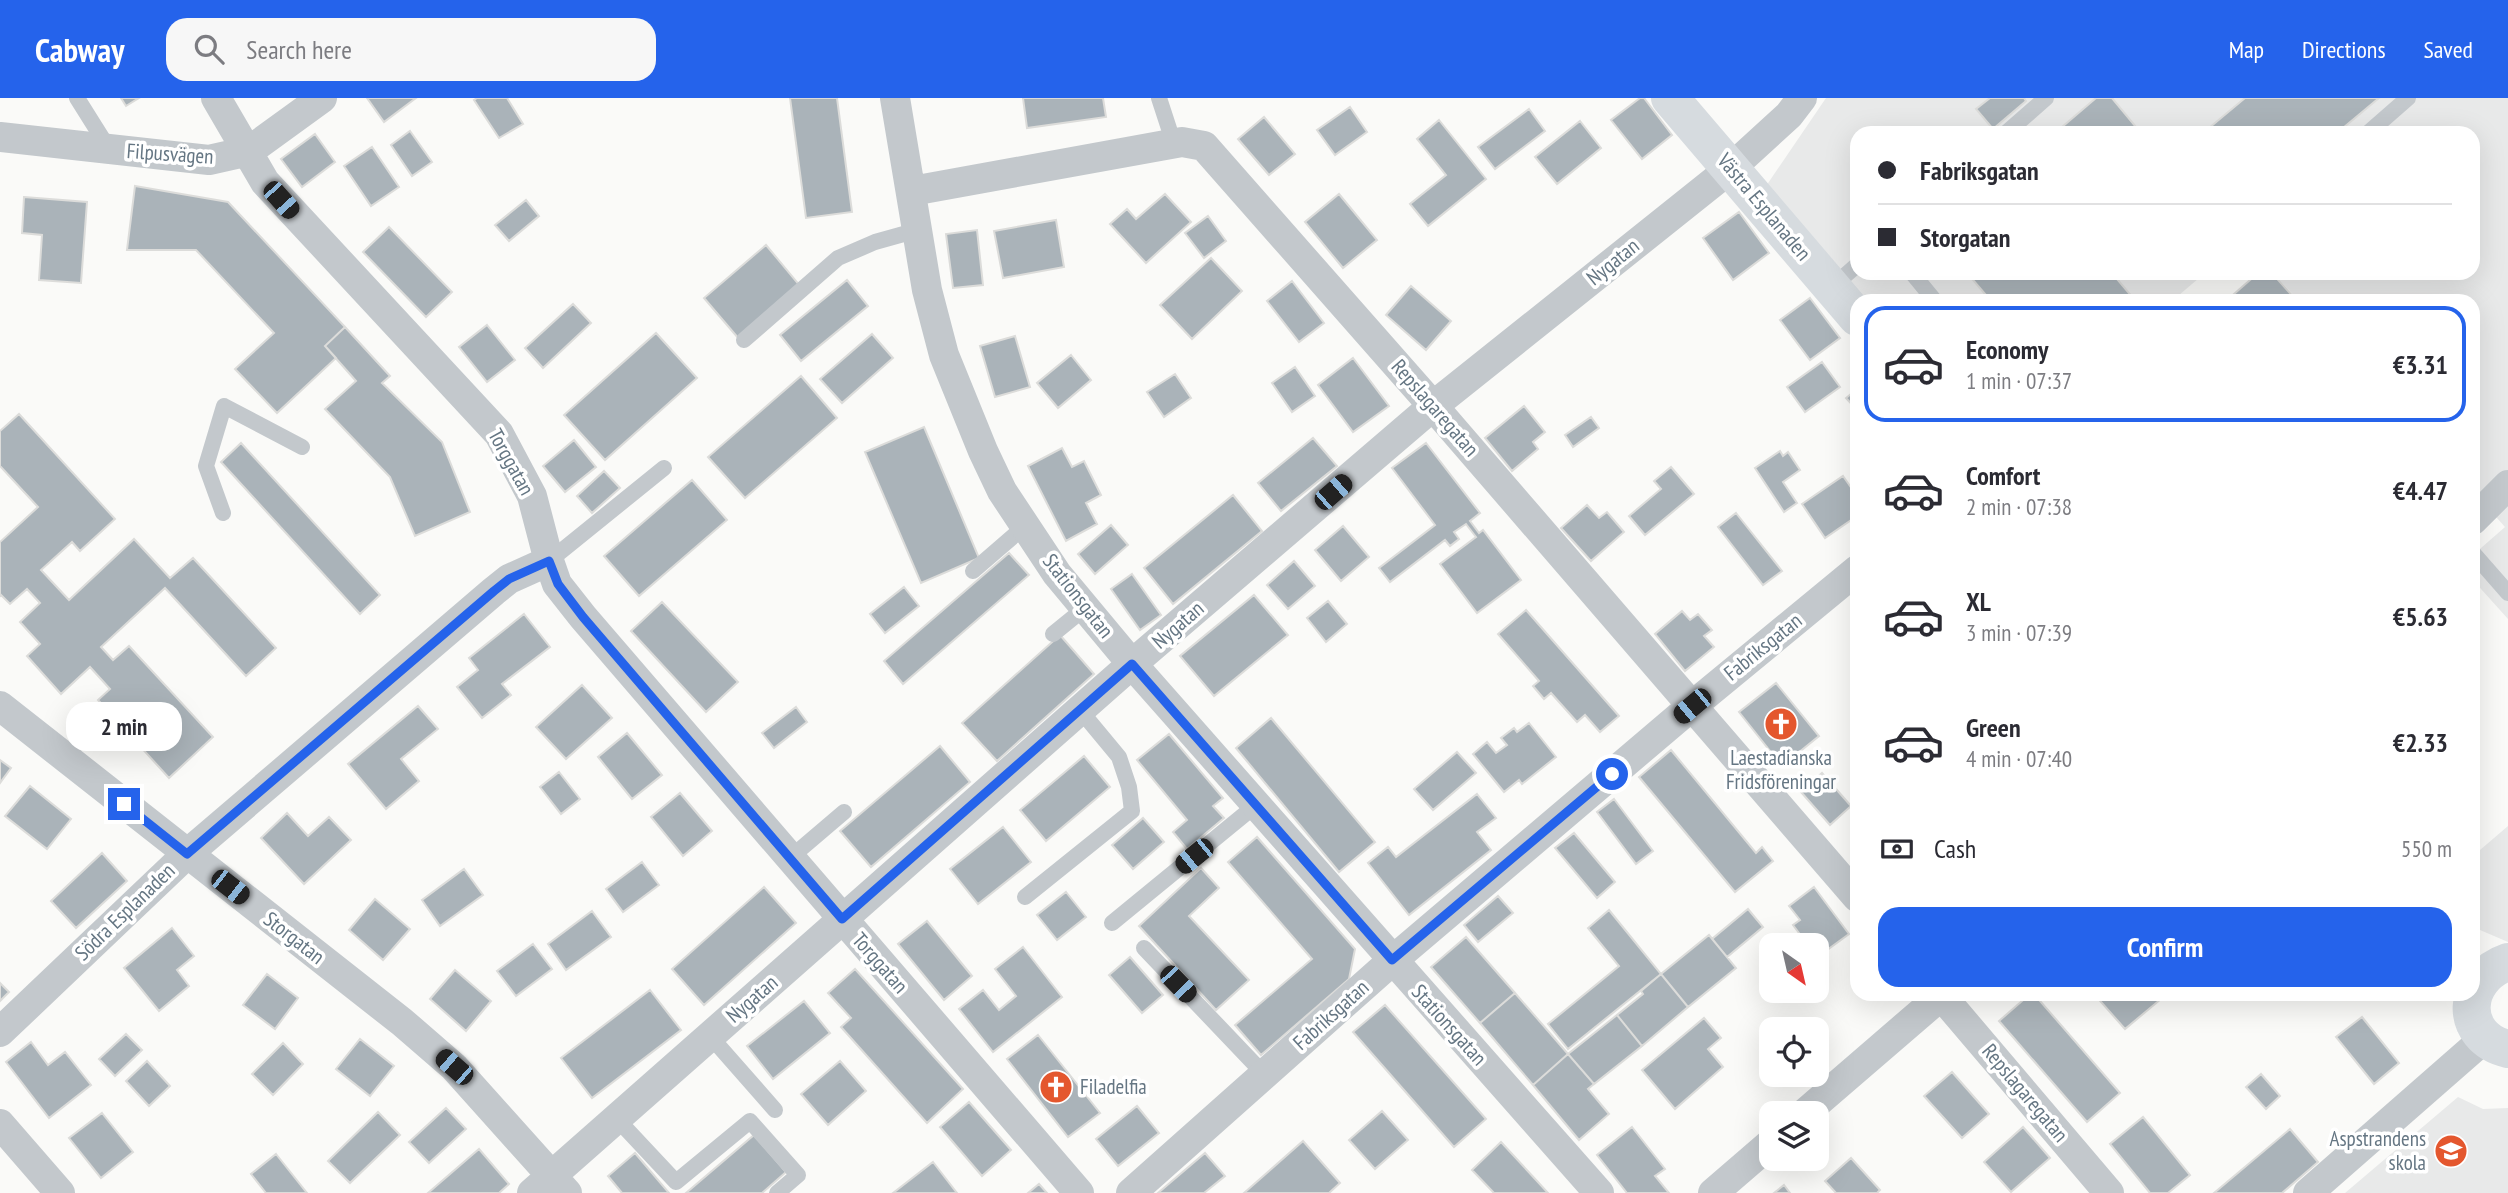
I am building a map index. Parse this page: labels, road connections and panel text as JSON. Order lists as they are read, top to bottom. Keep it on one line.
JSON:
{"streets":{"street":["Filpusvägen","Västra Esplanaden","Nygatan","Repslagaregatan","Torggatan","Stationsgatan","Fabriksgatan","Södra Esplanaden","Storgatan"]},"crossings":[["Filpusvägen","Torggatan"],["Västra Esplanaden","Nygatan"],["Nygatan","Repslagaregatan"],["Nygatan","Torggatan"],["Nygatan","Stationsgatan"],["Nygatan","Storgatan"],["Repslagaregatan","Stationsgatan"],["Repslagaregatan","Fabriksgatan"],["Torggatan","Södra Esplanaden"],["Stationsgatan","Fabriksgatan"],["Södra Esplanaden","Storgatan"]],"places":{"church":["Laestadianska Fridsföreningar","Filadelfia"],"school or university":["Aspstrandens skola"]},"north":"bottom right","page":{"header":"Cabway","search":"Search here","nav":["Map","Directions","Saved"],"banner":["Fabriksgatan","Storgatan"],"list":[{"name":"Economy","note":"1 min · 07:37","value":"€3.31"},{"name":"Comfort","note":"2 min · 07:38","value":"€4.47"},{"name":"XL","note":"3 min · 07:39","value":"€5.63"},{"name":"Green","note":"4 min · 07:40","value":"€2.33"}],"bubble":"2 min","pay":["Cash","550 m"],"buttons":"Confirm"}}
